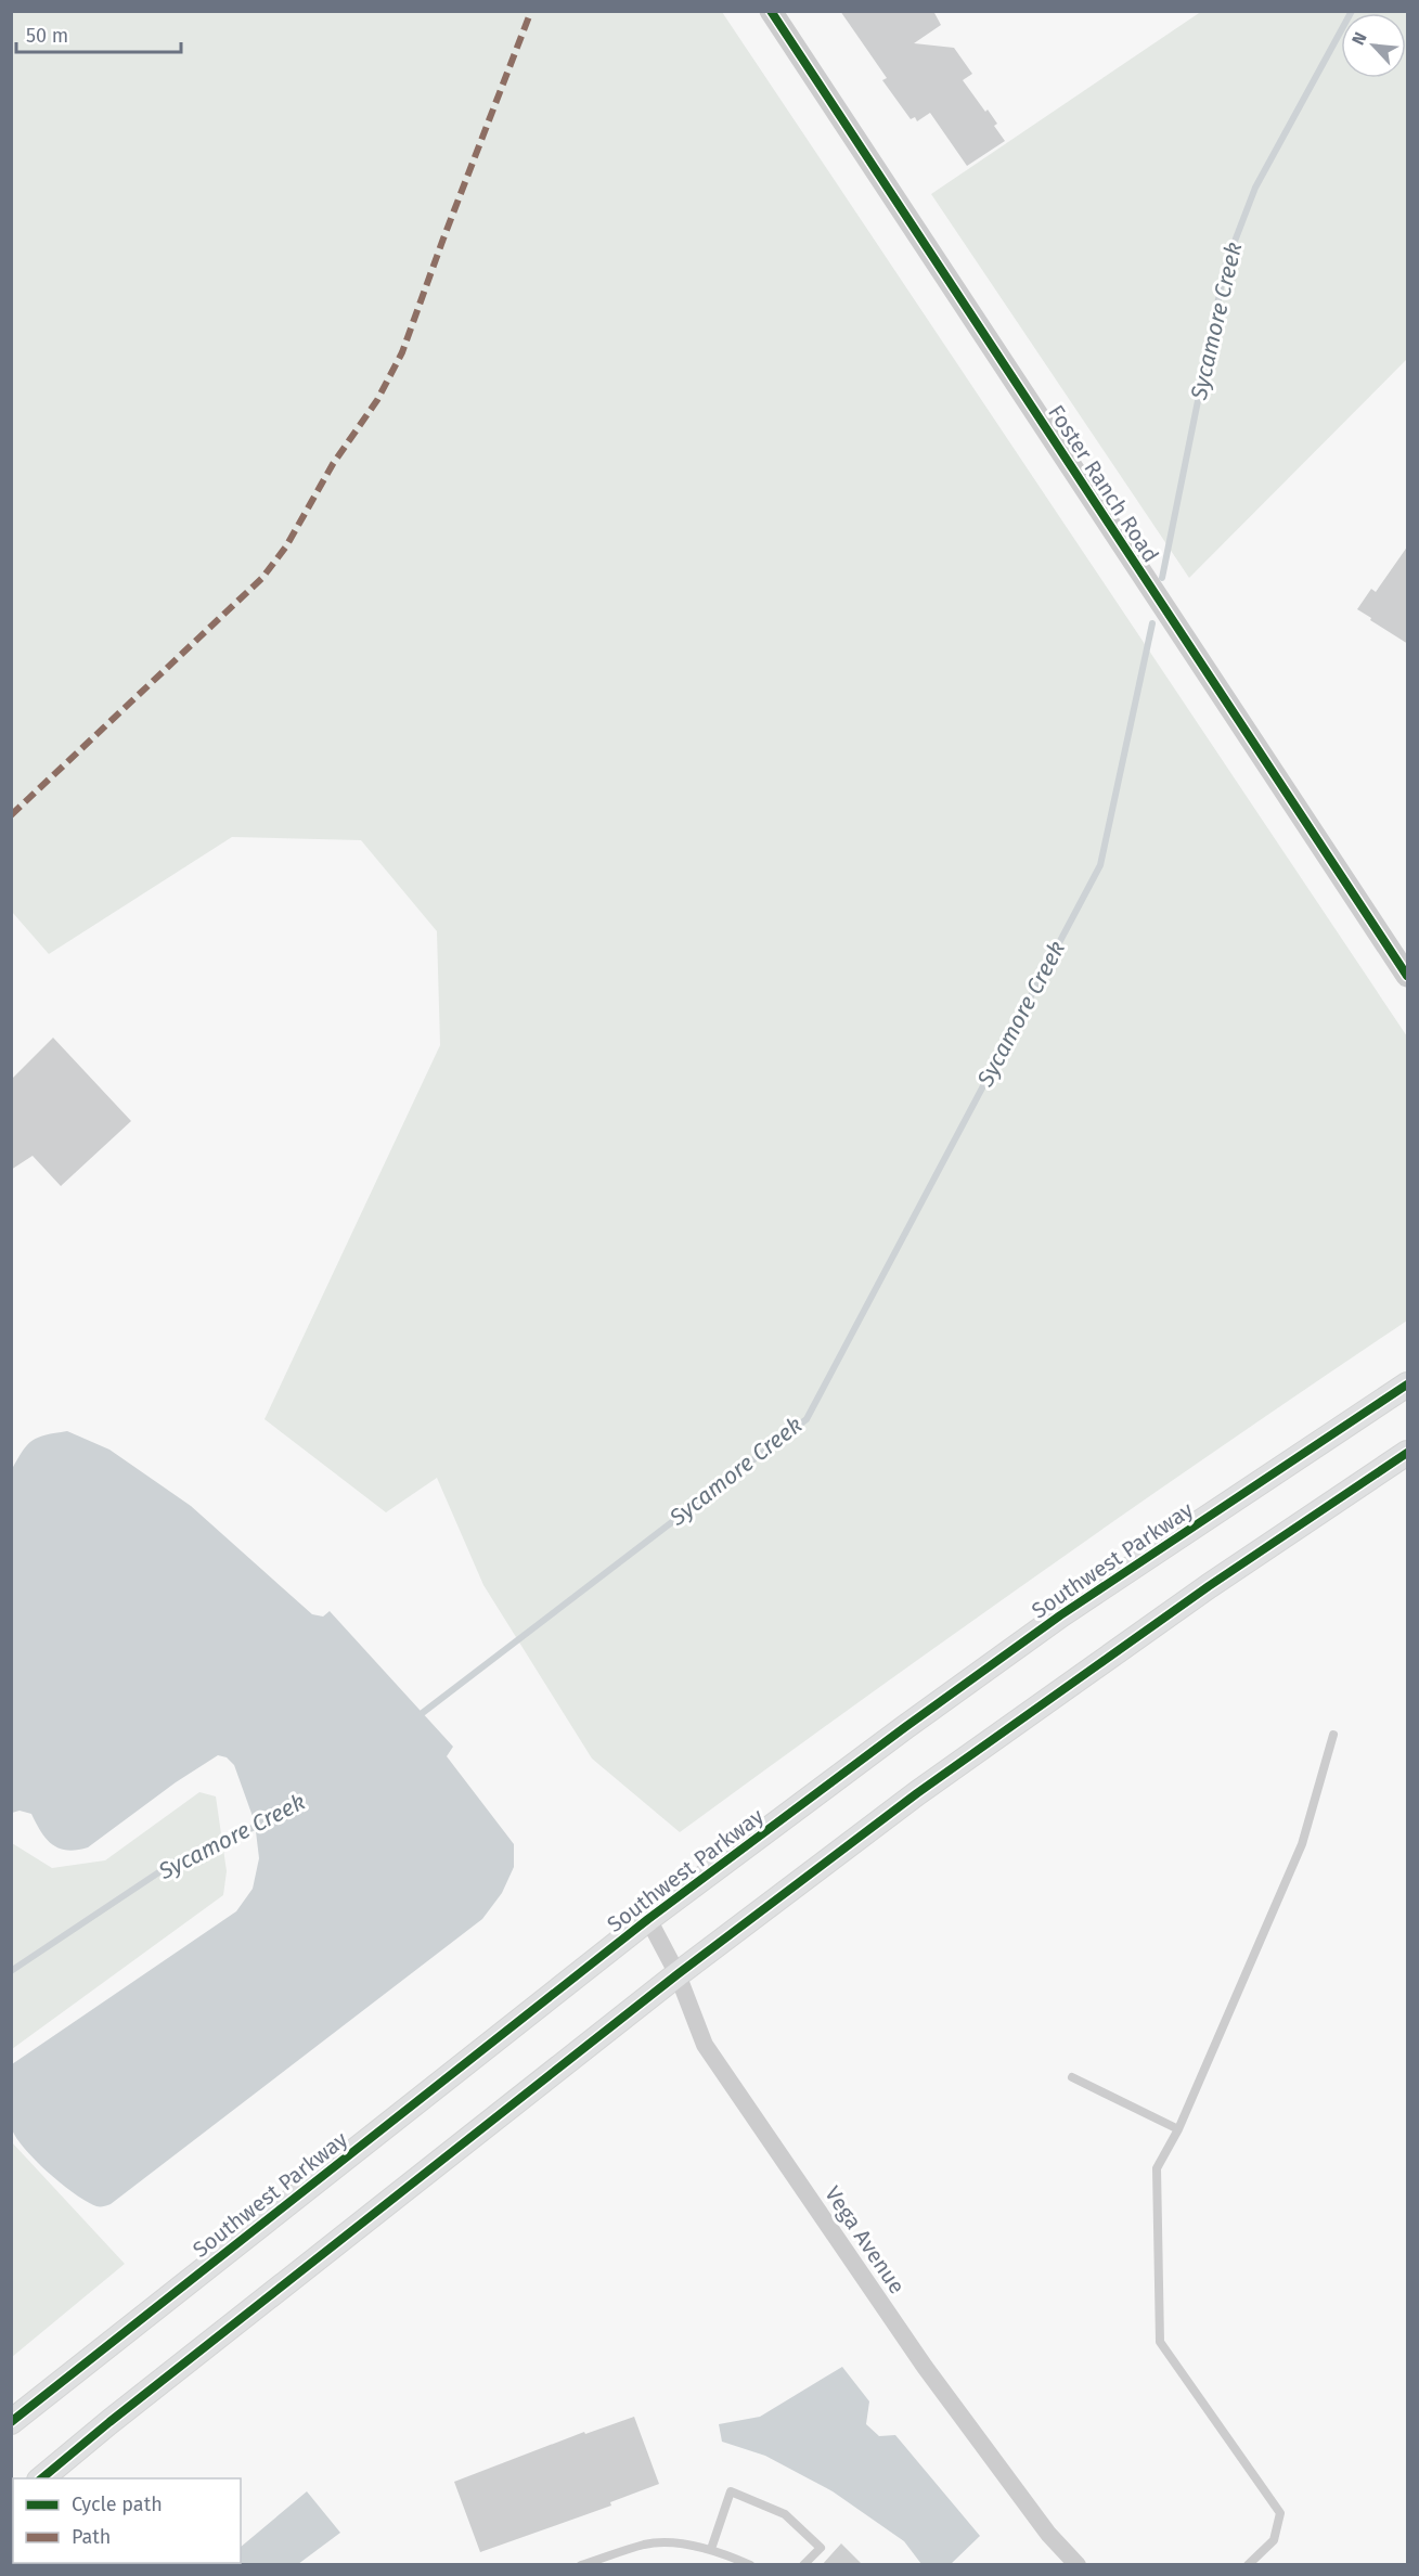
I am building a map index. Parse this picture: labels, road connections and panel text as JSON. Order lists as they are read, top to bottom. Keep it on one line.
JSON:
{"streets":{"main road":["Southwest Parkway"],"street":["Foster Ranch Road","Vega Avenue"]},"crossings":[["Southwest Parkway","Vega Avenue"]],"water":["Sycamore Creek"],"legend":["Cycle path","Path"],"scale_bar":"50 m","north":"top left"}
